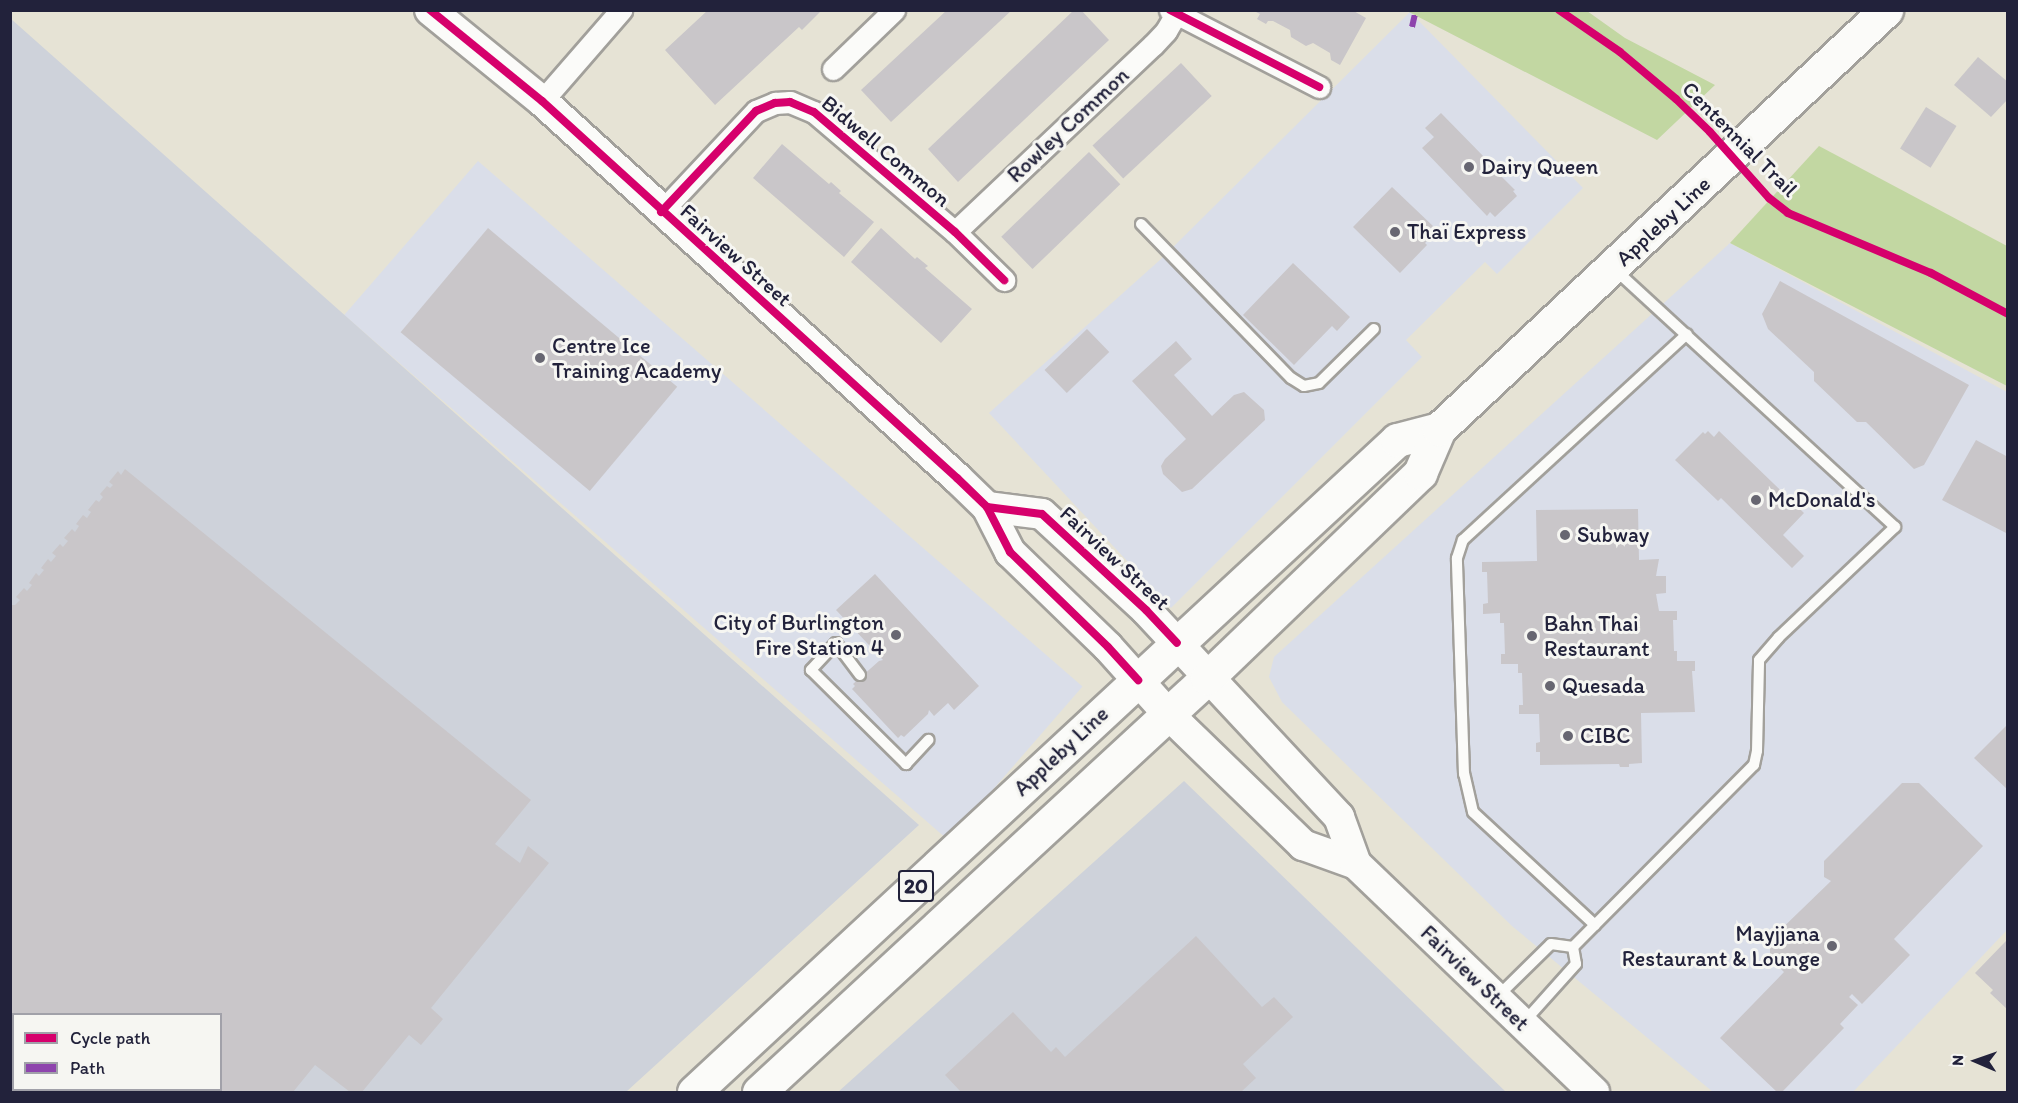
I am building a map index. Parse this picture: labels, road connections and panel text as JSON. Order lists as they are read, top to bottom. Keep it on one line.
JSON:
{"streets":{"main road":["Appleby Line","20"],"street":["Rowley Common","Bidwell Common","Fairview Street"],"cycle path":["Centennial Trail"]},"crossings":[["Rowley Common","Bidwell Common"],["Bidwell Common","Fairview Street"],["Appleby Line","Fairview Street"]],"places":["Dairy Queen","Thaï Express","Centre Ice Training Academy","McDonald's","Subway","City of Burlington Fire Station 4","Bahn Thai Restaurant","Quesada","CIBC","Mayjjana Restaurant & Lounge"],"legend":["Cycle path","Path"],"north":"left"}
